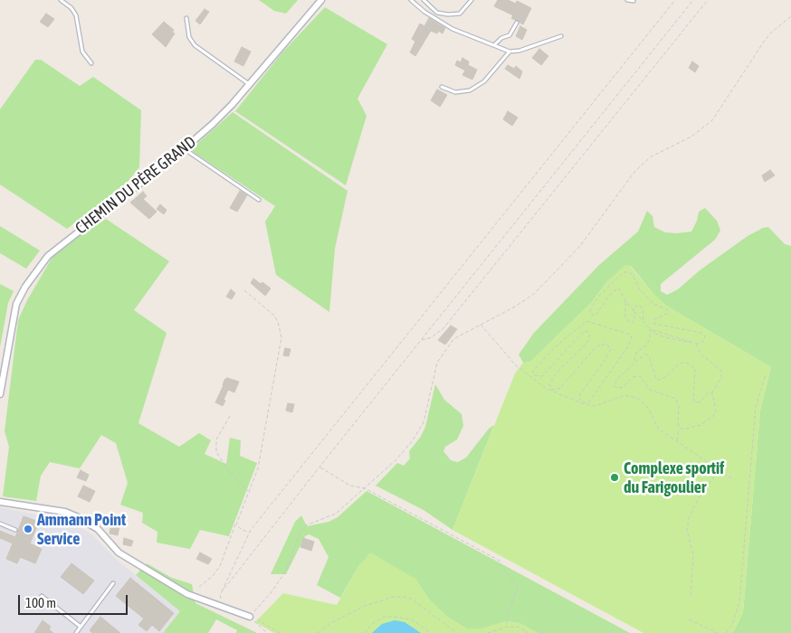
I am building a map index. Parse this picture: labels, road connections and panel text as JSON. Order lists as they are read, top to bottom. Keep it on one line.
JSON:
{"streets":{"street":["CHEMIN DU PÈRE GRAND"]},"places":["Complexe sportif du Farigoulier","Ammann Point Service"],"scale_bar":"100 m"}
